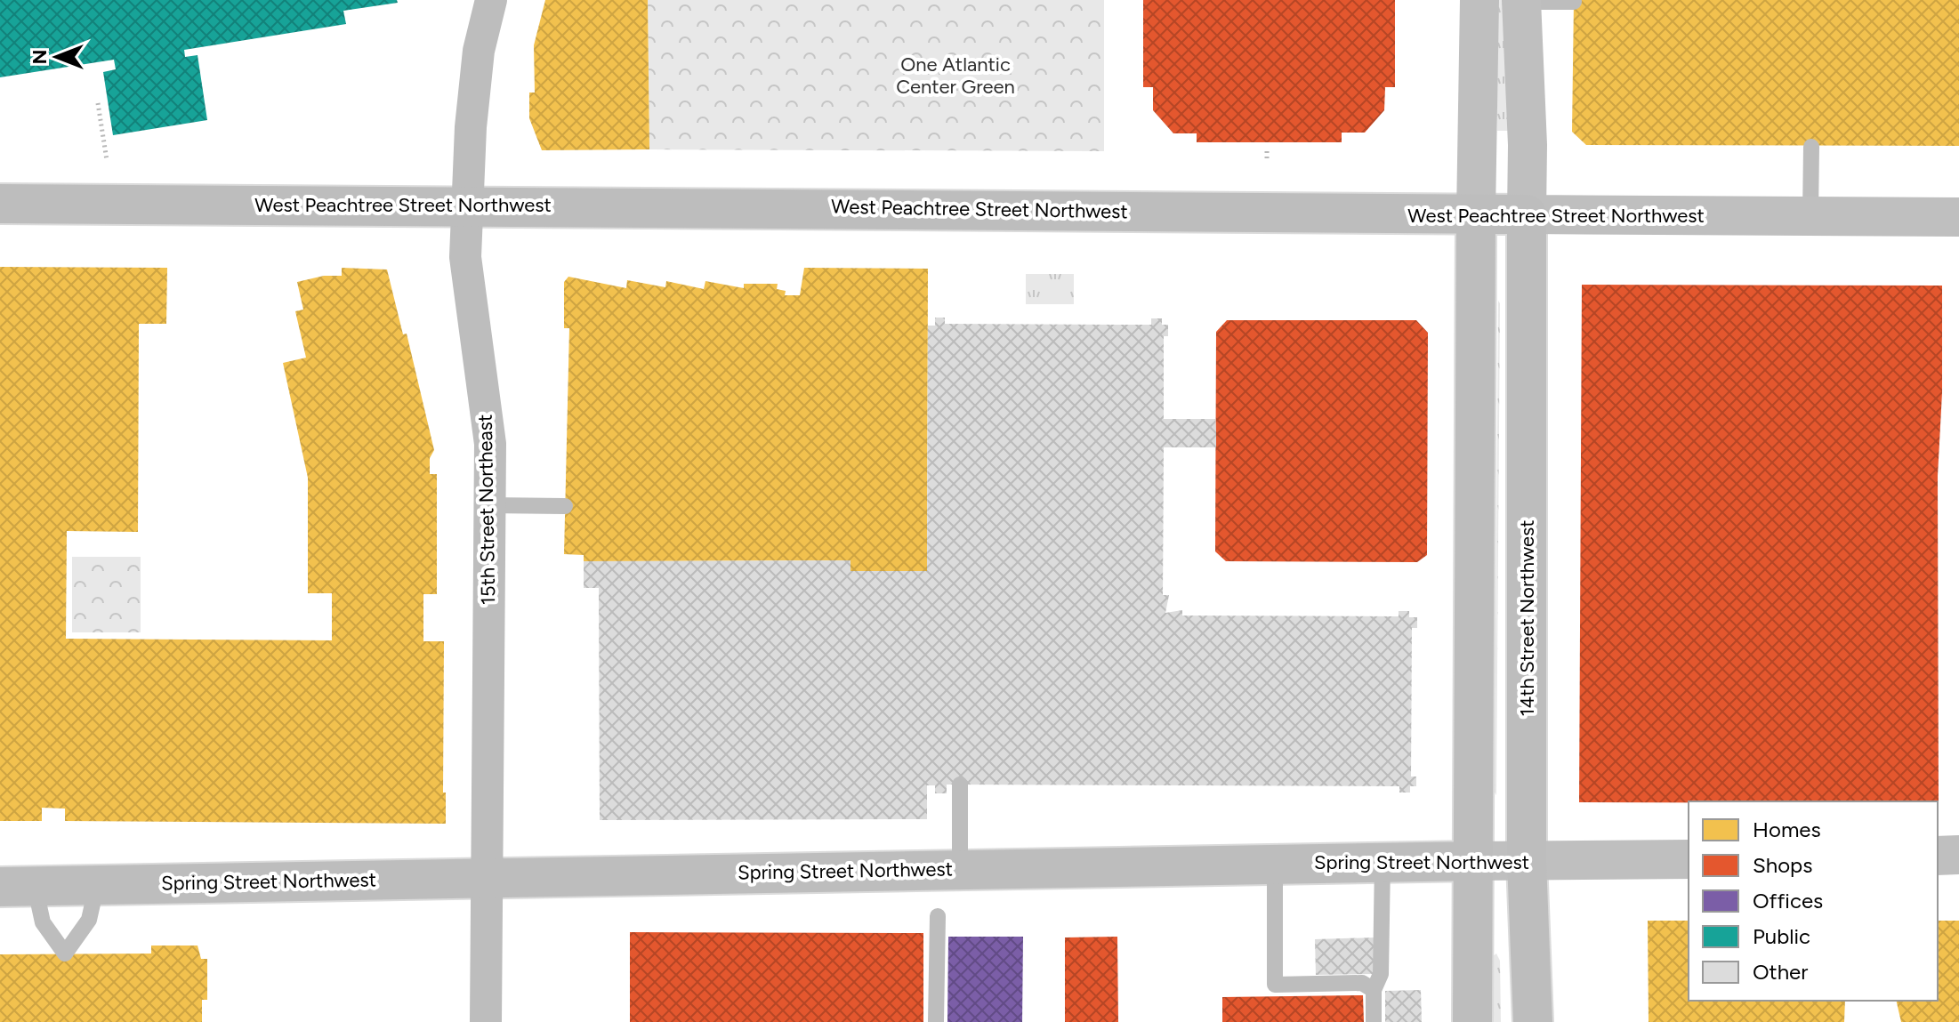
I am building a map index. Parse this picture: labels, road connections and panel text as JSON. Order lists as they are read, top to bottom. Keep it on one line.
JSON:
{"streets":{"main road":["West Peachtree Street Northwest","14th Street Northwest","Spring Street Northwest"],"street":["15th Street Northeast"]},"crossings":[["West Peachtree Street Northwest","15th Street Northeast"],["West Peachtree Street Northwest","14th Street Northwest"],["15th Street Northeast","Spring Street Northwest"],["14th Street Northwest","Spring Street Northwest"]],"parks":["One Atlantic Center Green"],"legend":["Homes","Shops","Offices","Public","Other"],"north":"left"}
